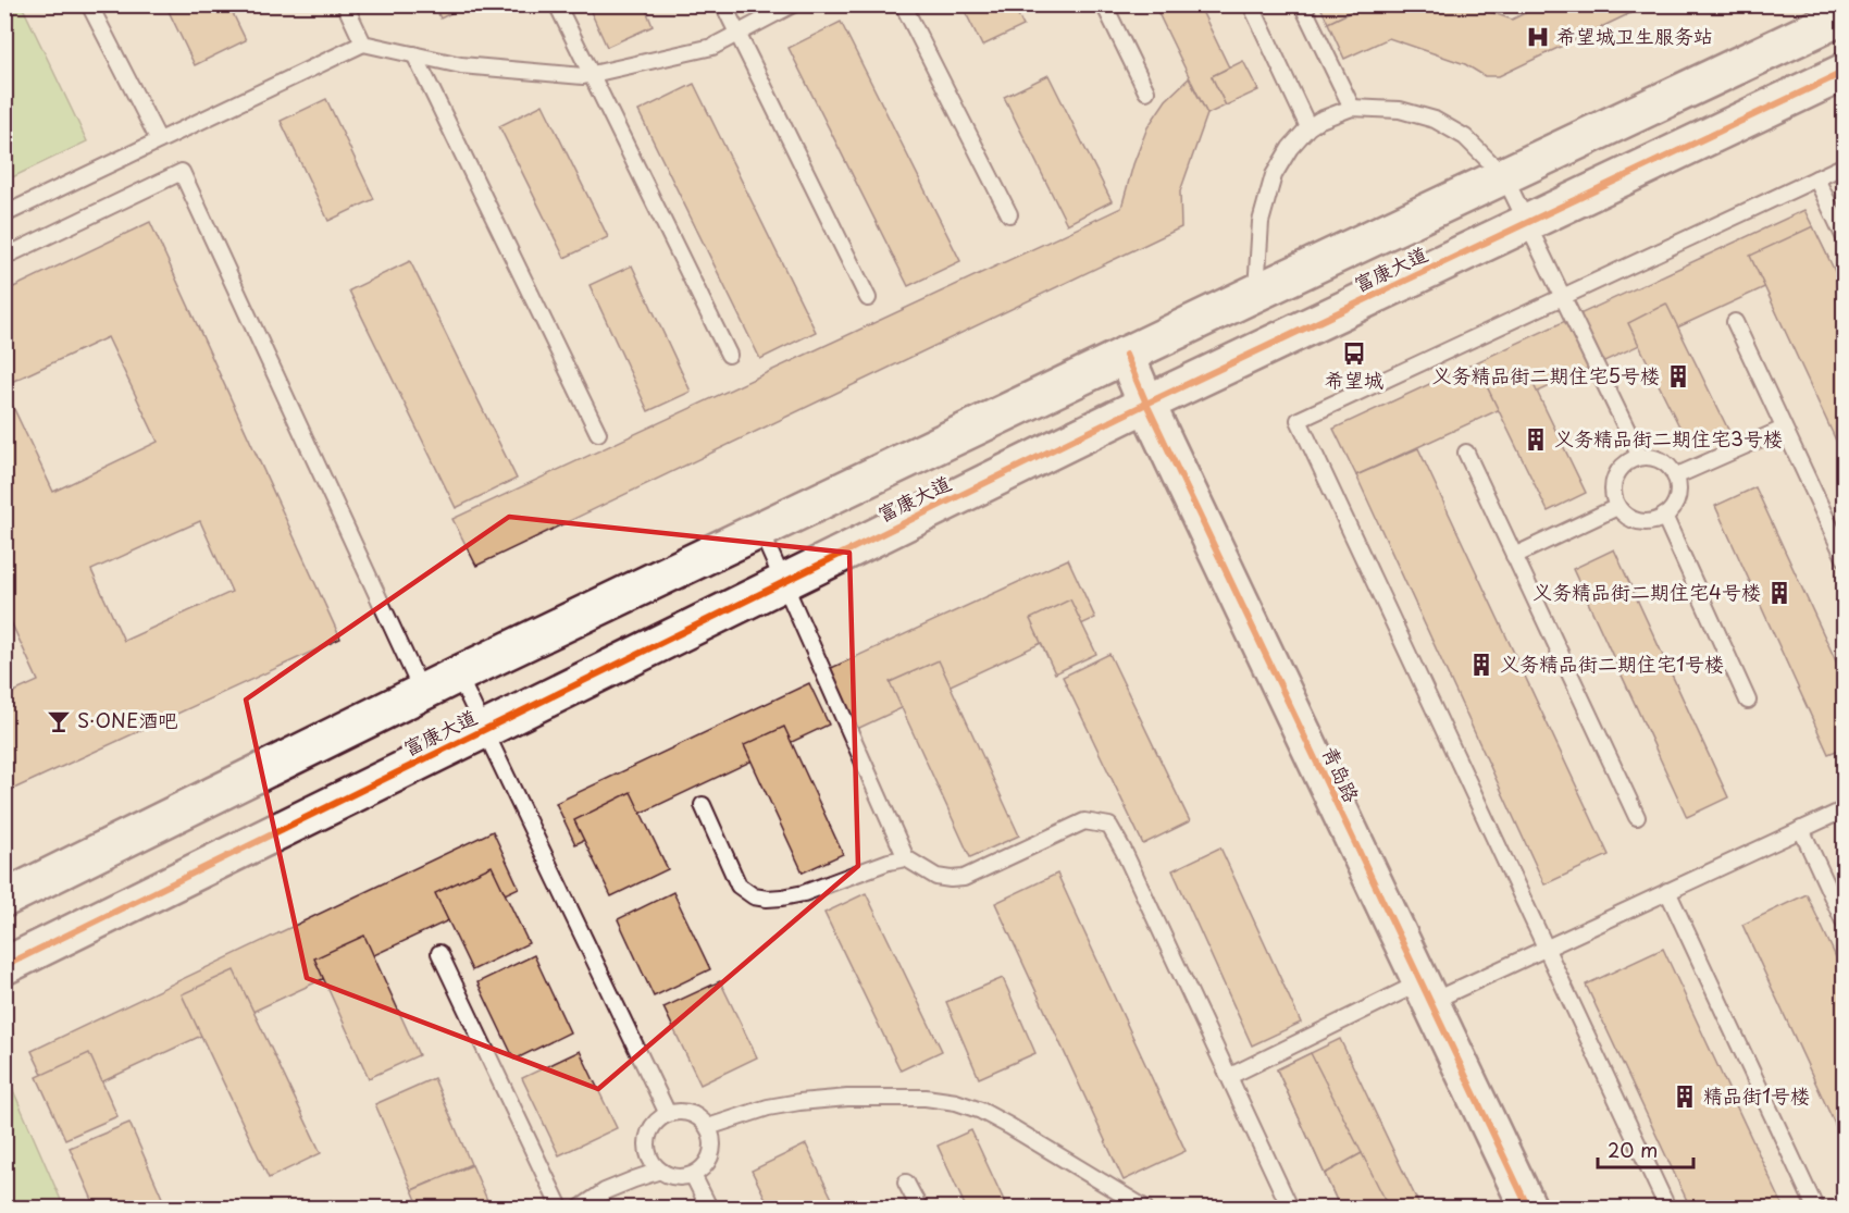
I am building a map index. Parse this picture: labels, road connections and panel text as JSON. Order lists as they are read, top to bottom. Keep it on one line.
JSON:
{"streets":{"street":["富康大道","青岛路"]},"crossings":[["富康大道","青岛路"]],"places":{"hospital":["希望城卫生服务站"],"bus stop":["希望城"],"building":["义务精品街二期住宅5号楼","义务精品街二期住宅3号楼","义务精品街二期住宅4号楼","义务精品街二期住宅1号楼","精品街1号楼"],"bar":["S·ONE酒吧"]},"scale_bar":"20 m"}
